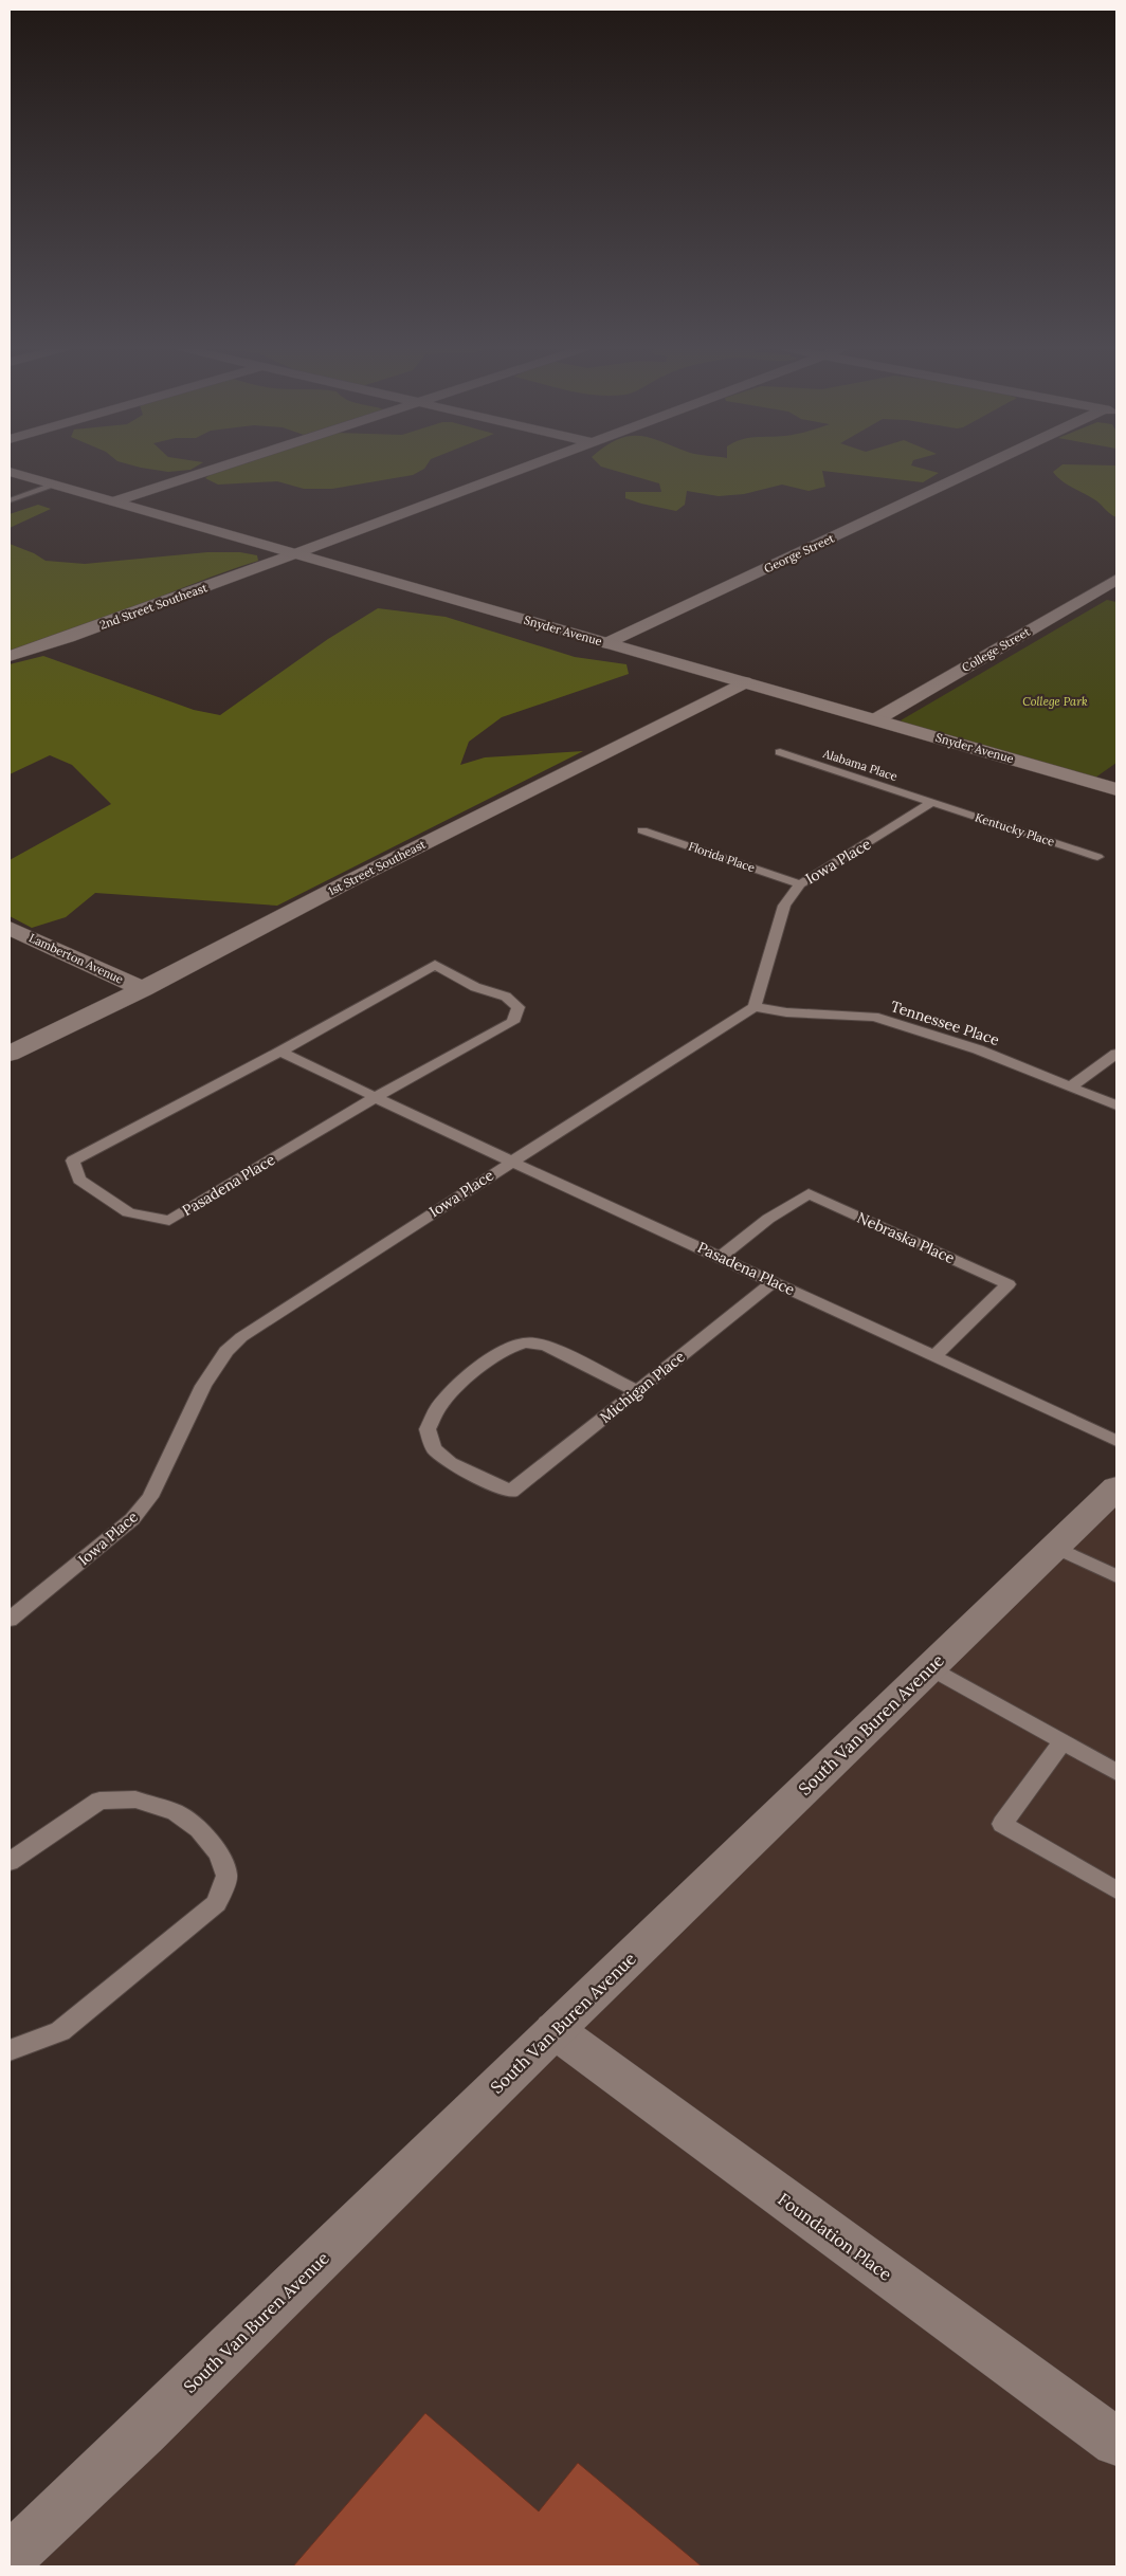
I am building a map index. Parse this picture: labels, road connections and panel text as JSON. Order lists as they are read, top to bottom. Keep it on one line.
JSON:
{"streets":{"street":["George Street","2nd Street Southeast","Snyder Avenue","College Street","1st Street Southeast","Lamberton Avenue","South Van Buren Avenue","Foundation Place"],"lane":["Alabama Place","Kentucky Place","Florida Place","Iowa Place","Tennessee Place","Pasadena Place","Nebraska Place","Michigan Place"]},"crossings":[["George Street","Snyder Avenue"],["2nd Street Southeast","Snyder Avenue"],["Snyder Avenue","College Street"],["Snyder Avenue","1st Street Southeast"],["Alabama Place","Kentucky Place"],["Alabama Place","Iowa Place"],["Kentucky Place","Iowa Place"],["Florida Place","Iowa Place"],["Iowa Place","Tennessee Place"],["Iowa Place","Pasadena Place"],["1st Street Southeast","Lamberton Avenue"],["Pasadena Place","Nebraska Place"],["Pasadena Place","Michigan Place"],["South Van Buren Avenue","Foundation Place"]],"parks":["College Park"]}
